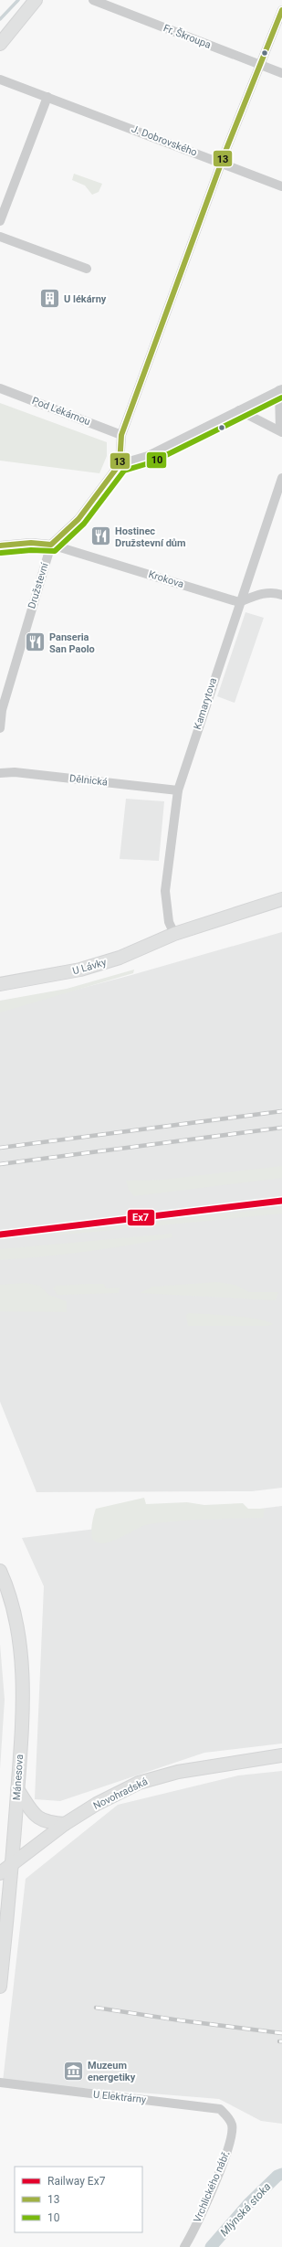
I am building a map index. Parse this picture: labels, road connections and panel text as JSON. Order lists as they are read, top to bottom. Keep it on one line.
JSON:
{"streets":{"main road":["U Lávky","Mánesova","Novohradská"],"street":["Fr. Škroupa","J. Dobrovského","Pod Lékárnou","Krokova","Družstevní","Kamarytova","Dělnická","U Elektrárny","Vrchlického nábř."]},"crossings":[["Krokova","Družstevní"],["Krokova","Kamarytova"],["Kamarytova","Dělnická"],["Kamarytova","U Lávky"],["Mánesova","Novohradská"],["U Elektrárny","Vrchlického nábř."]],"water":["Mlýnská stoka"],"places":{"building":["U lékárny"],"restaurant":["Hostinec Družstevní dům","Panseria San Paolo"],"museum":["Muzeum energetiky"]},"lines":["transit line 13","transit line 10","rail line Ex7"],"legend":["Railway Ex7","13","10"]}
